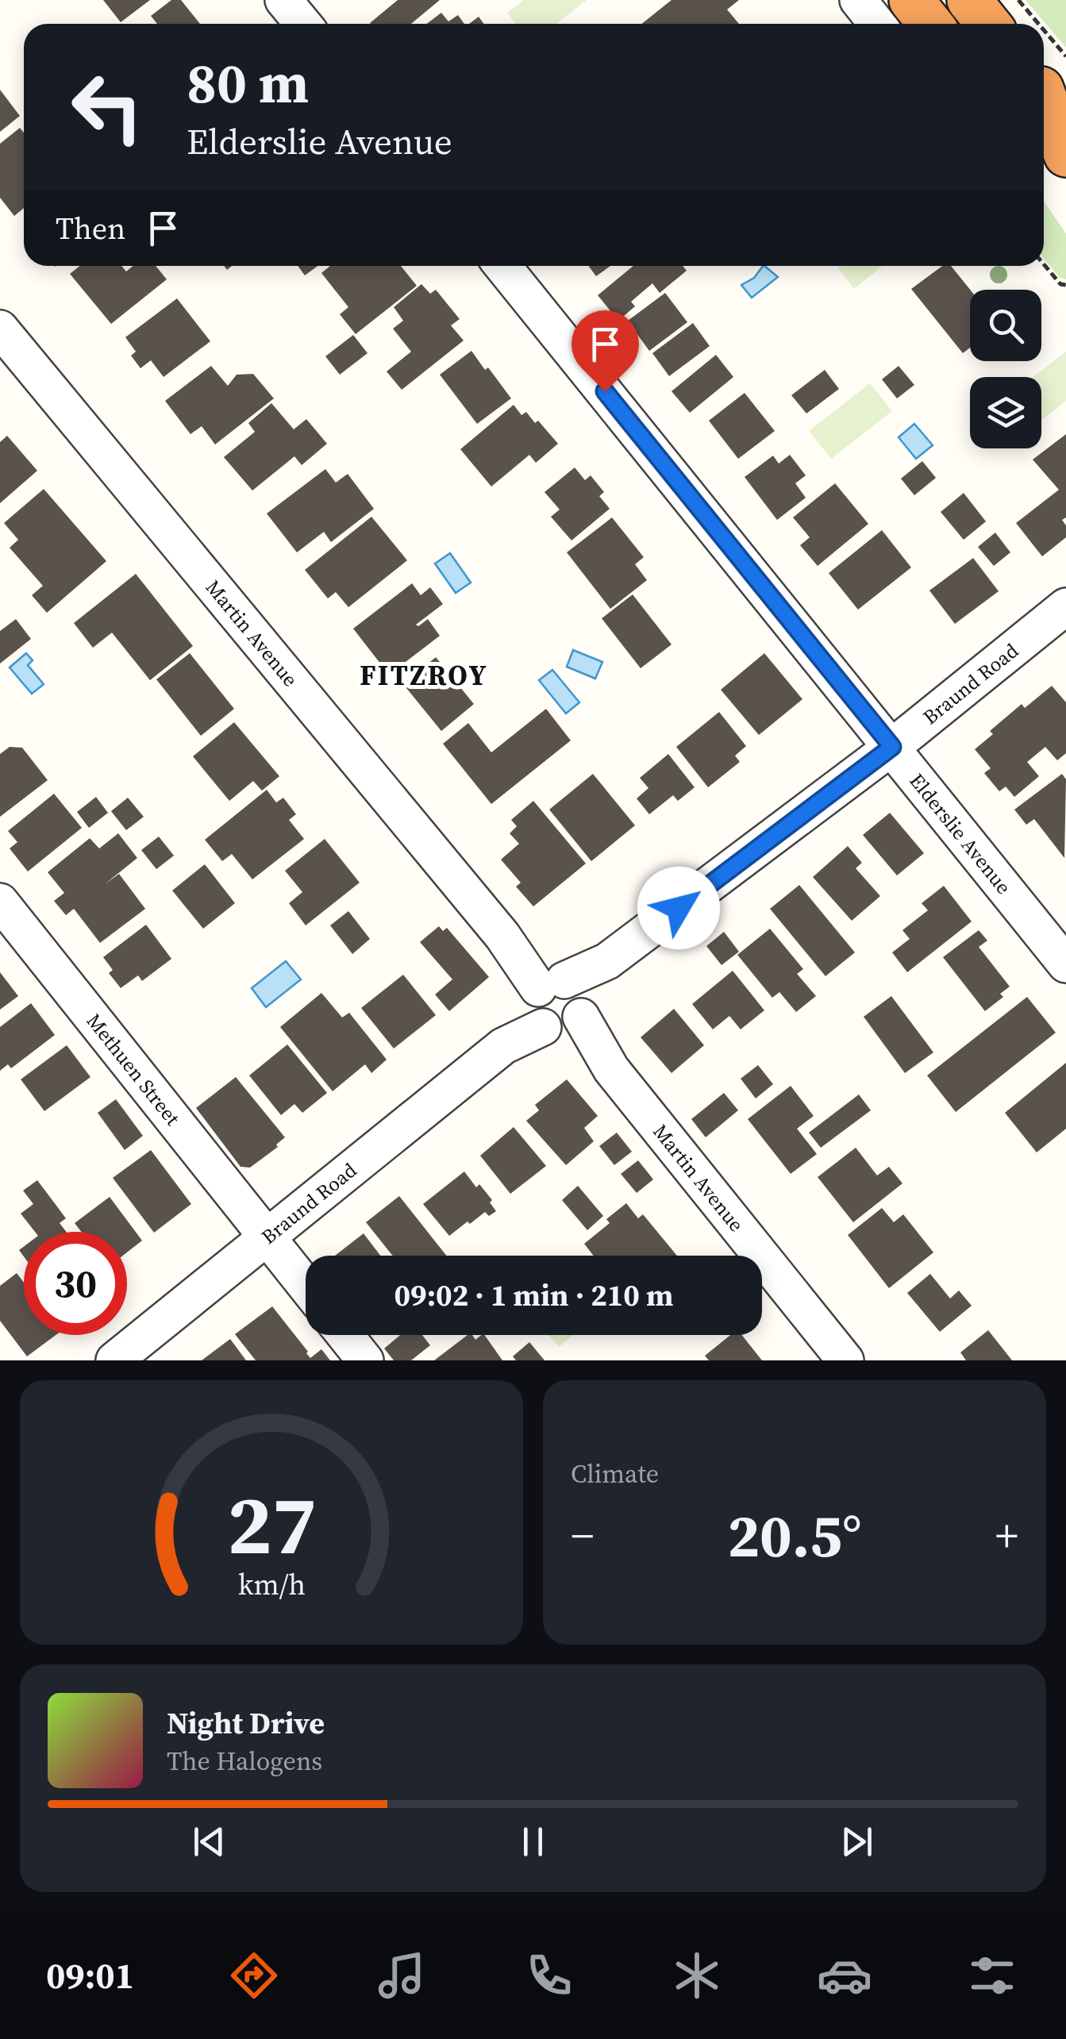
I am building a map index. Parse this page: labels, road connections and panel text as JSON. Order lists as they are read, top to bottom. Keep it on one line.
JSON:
{"streets":{"street":["Martin Avenue","Braund Road","Elderslie Avenue","Methuen Street"]},"crossings":[["Martin Avenue","Braund Road"],["Braund Road","Elderslie Avenue"],["Braund Road","Methuen Street"]],"districts":["FITZROY"],"page":{"turn":["80 m","Elderslie Avenue"],"then":"Then","limit":"30","trip":"09:02 · 1 min · 210 m","tile":"Climate","heat":["−","20.5°","+"],"song":["Night Drive","The Halogens"],"tabs":"09:01","gauge":["27","km/h"]}}
